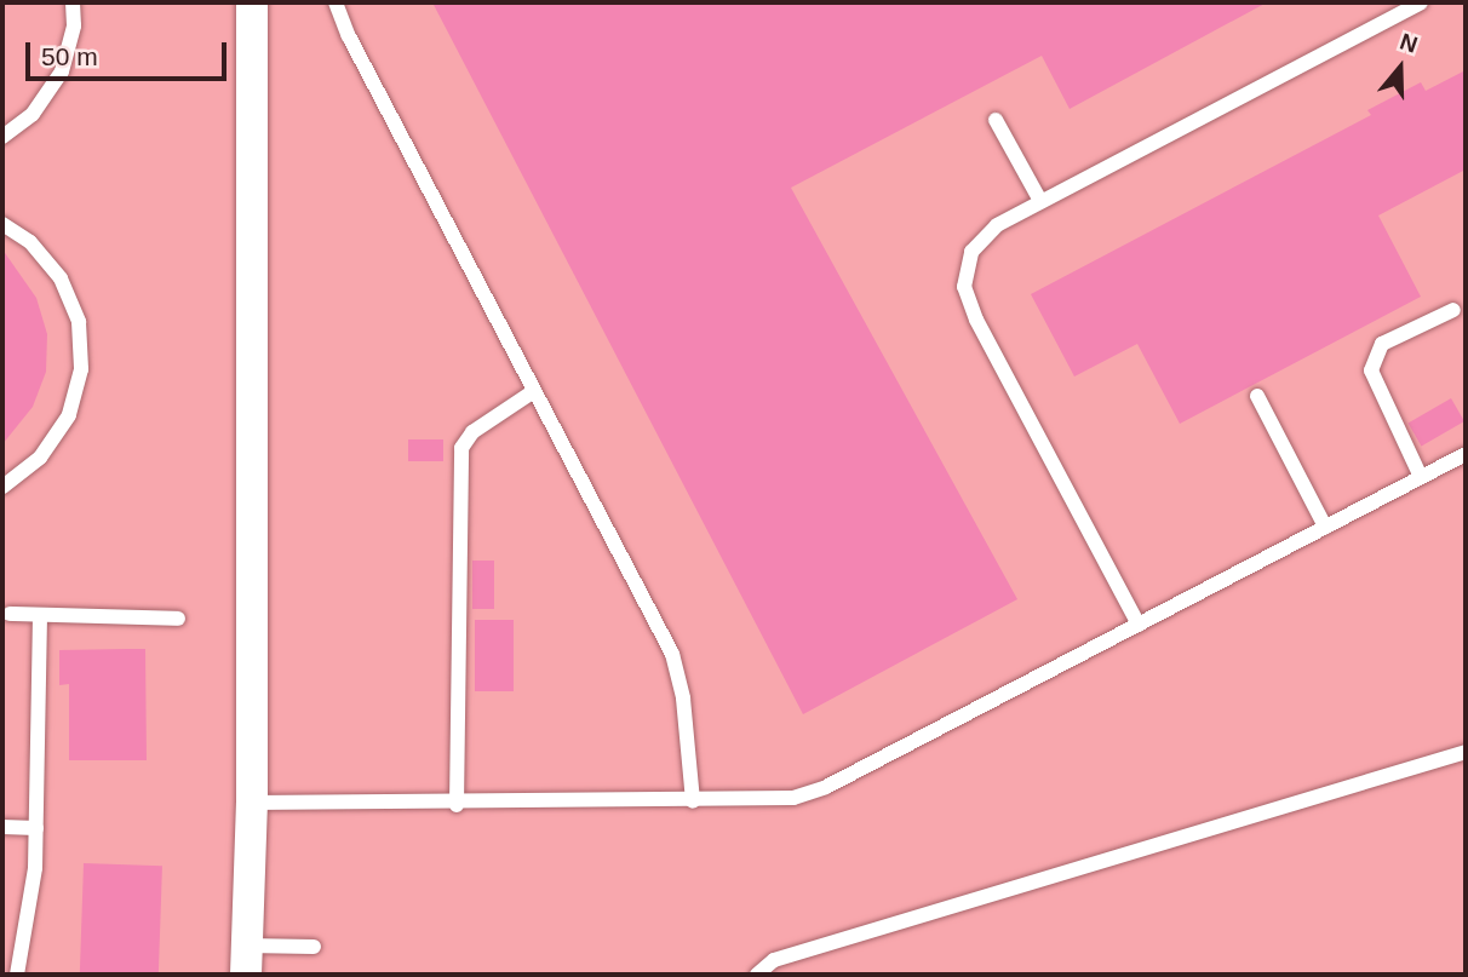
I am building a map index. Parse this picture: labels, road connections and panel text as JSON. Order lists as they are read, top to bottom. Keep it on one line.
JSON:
{"scale_bar":"50 m","north":"top"}
